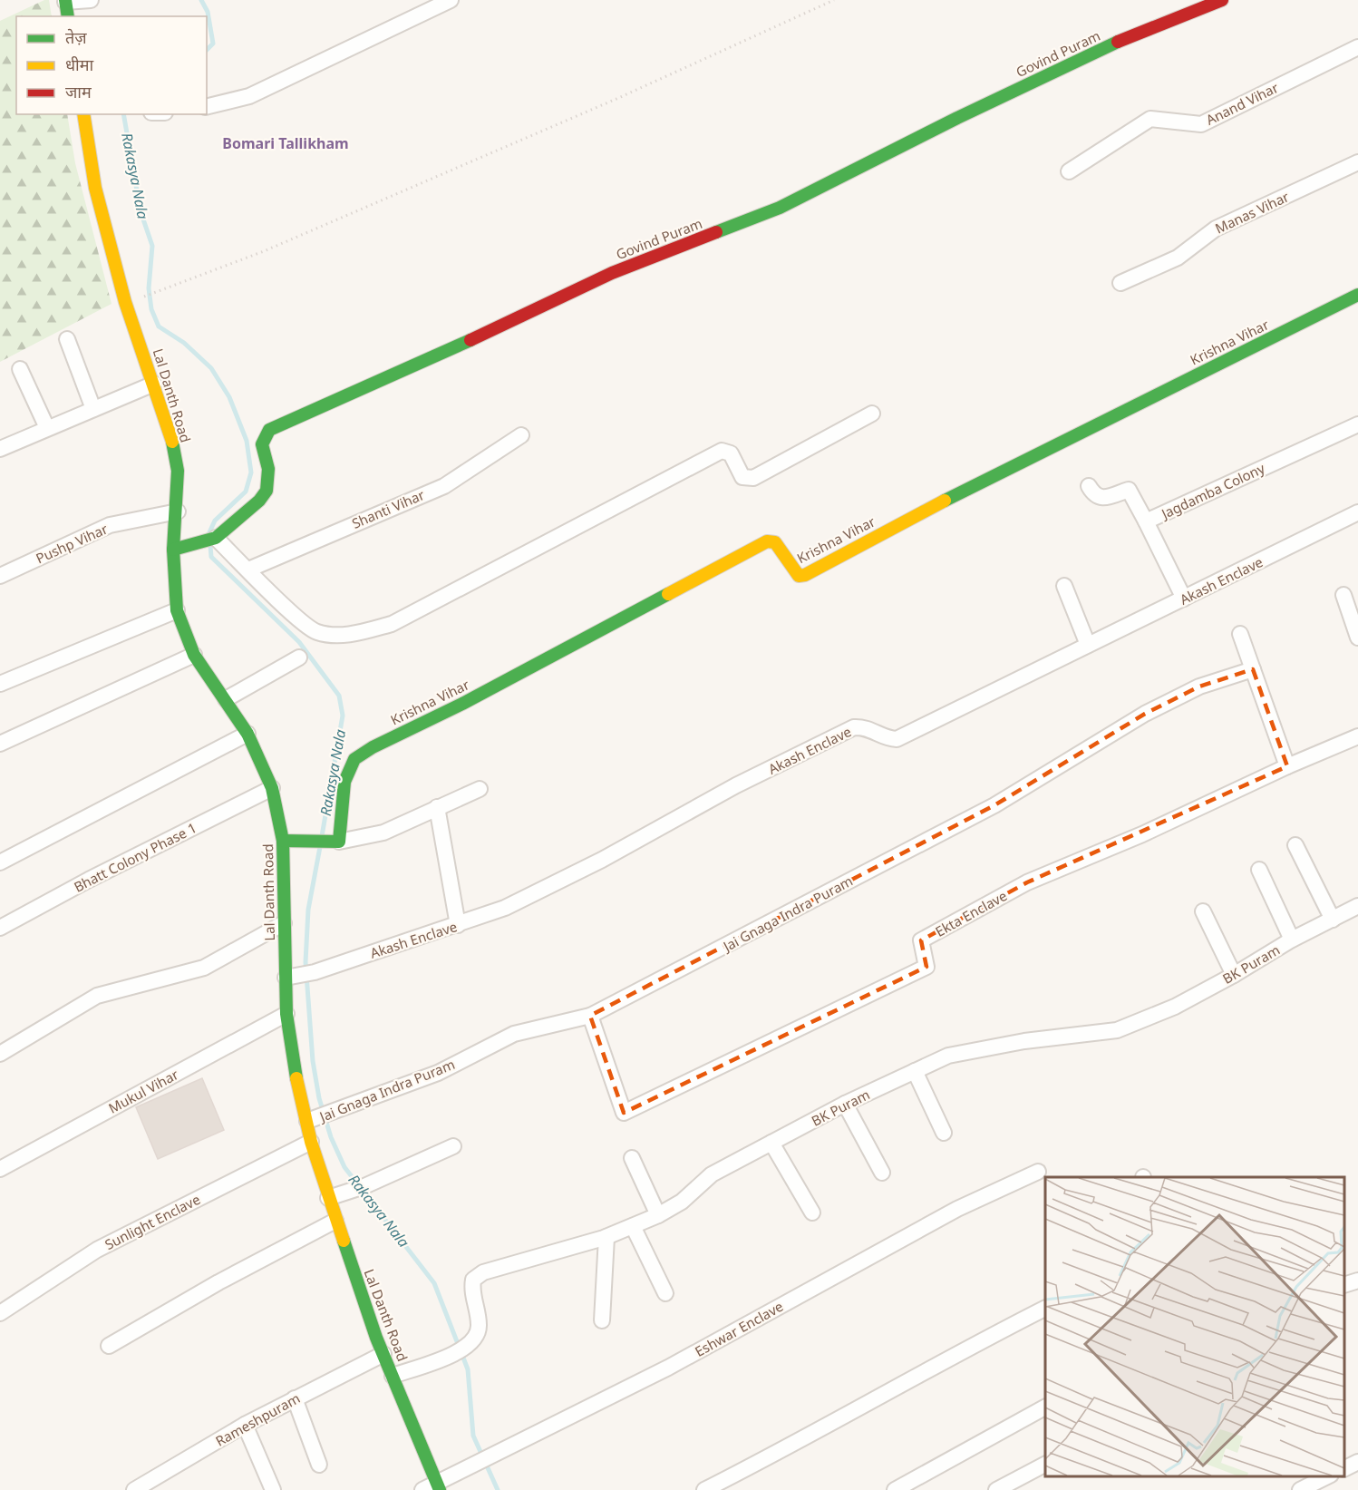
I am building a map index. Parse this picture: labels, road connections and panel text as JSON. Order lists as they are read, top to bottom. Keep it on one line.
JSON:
{"streets":{"street":["Govind Puram","Anand Vihar","Manas Vihar","Krishna Vihar","Lal Danth Road","Jagdamba Colony","Shanti Vihar","Pushp Vihar","Akash Enclave","Bhatt Colony Phase 1","Jai Gnaga Indra Puram","Ekta Enclave","BK Puram","Mukul Vihar","Sunlight Enclave","Eshwar Enclave","Rameshpuram"]},"crossings":[["Govind Puram","Lal Danth Road"],["Lal Danth Road","Pushp Vihar"],["Lal Danth Road","Akash Enclave"],["Lal Danth Road","Bhatt Colony Phase 1"],["Lal Danth Road","Jai Gnaga Indra Puram"],["Lal Danth Road","BK Puram"],["Lal Danth Road","Mukul Vihar"],["Lal Danth Road","Sunlight Enclave"],["Lal Danth Road","Eshwar Enclave"],["Lal Danth Road","Rameshpuram"],["Jagdamba Colony","Akash Enclave"],["Jai Gnaga Indra Puram","Ekta Enclave"]],"districts":["Bomari Tallikham"],"water":["Rakasya Nala"],"legend":["तेज़","धीमा","जाम"]}
